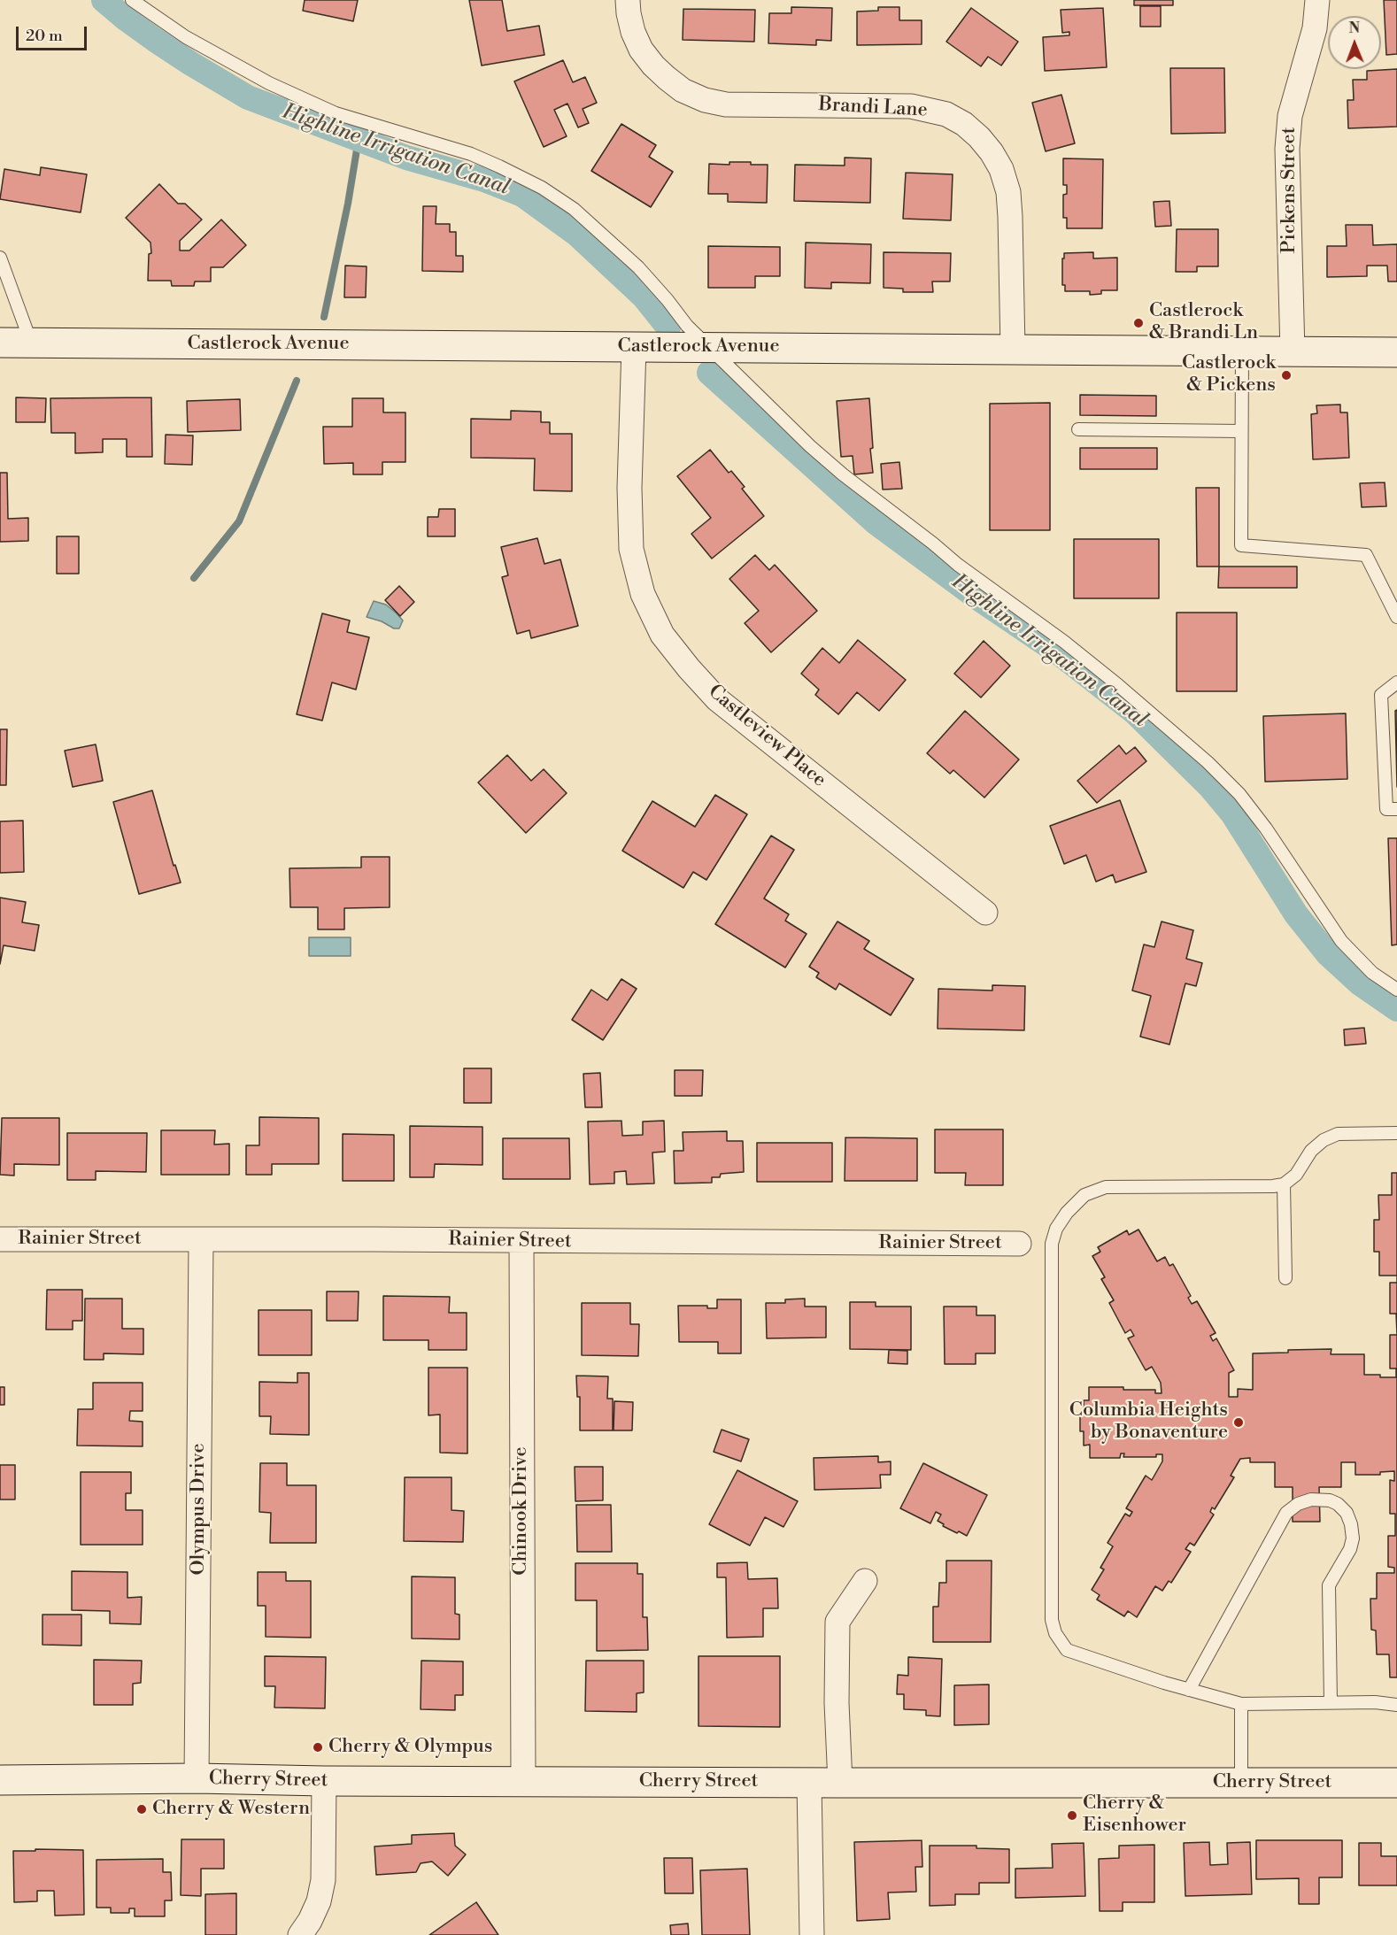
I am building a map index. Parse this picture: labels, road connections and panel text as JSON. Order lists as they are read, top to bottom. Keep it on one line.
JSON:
{"streets":{"street":["Brandi Lane","Pickens Street","Castlerock Avenue","Castleview Place","Rainier Street","Olympus Drive","Chinook Drive","Cherry Street"]},"crossings":[["Brandi Lane","Castlerock Avenue"],["Pickens Street","Castlerock Avenue"],["Castlerock Avenue","Castleview Place"],["Rainier Street","Olympus Drive"],["Rainier Street","Chinook Drive"],["Olympus Drive","Cherry Street"],["Chinook Drive","Cherry Street"]],"water":["Highline Irrigation Canal"],"places":["Castlerock & Brandi Ln","Castlerock & Pickens","Columbia Heights by Bonaventure","Cherry & Olympus","Cherry & Western","Cherry & Eisenhower"],"scale_bar":"20 m","north":"top"}
